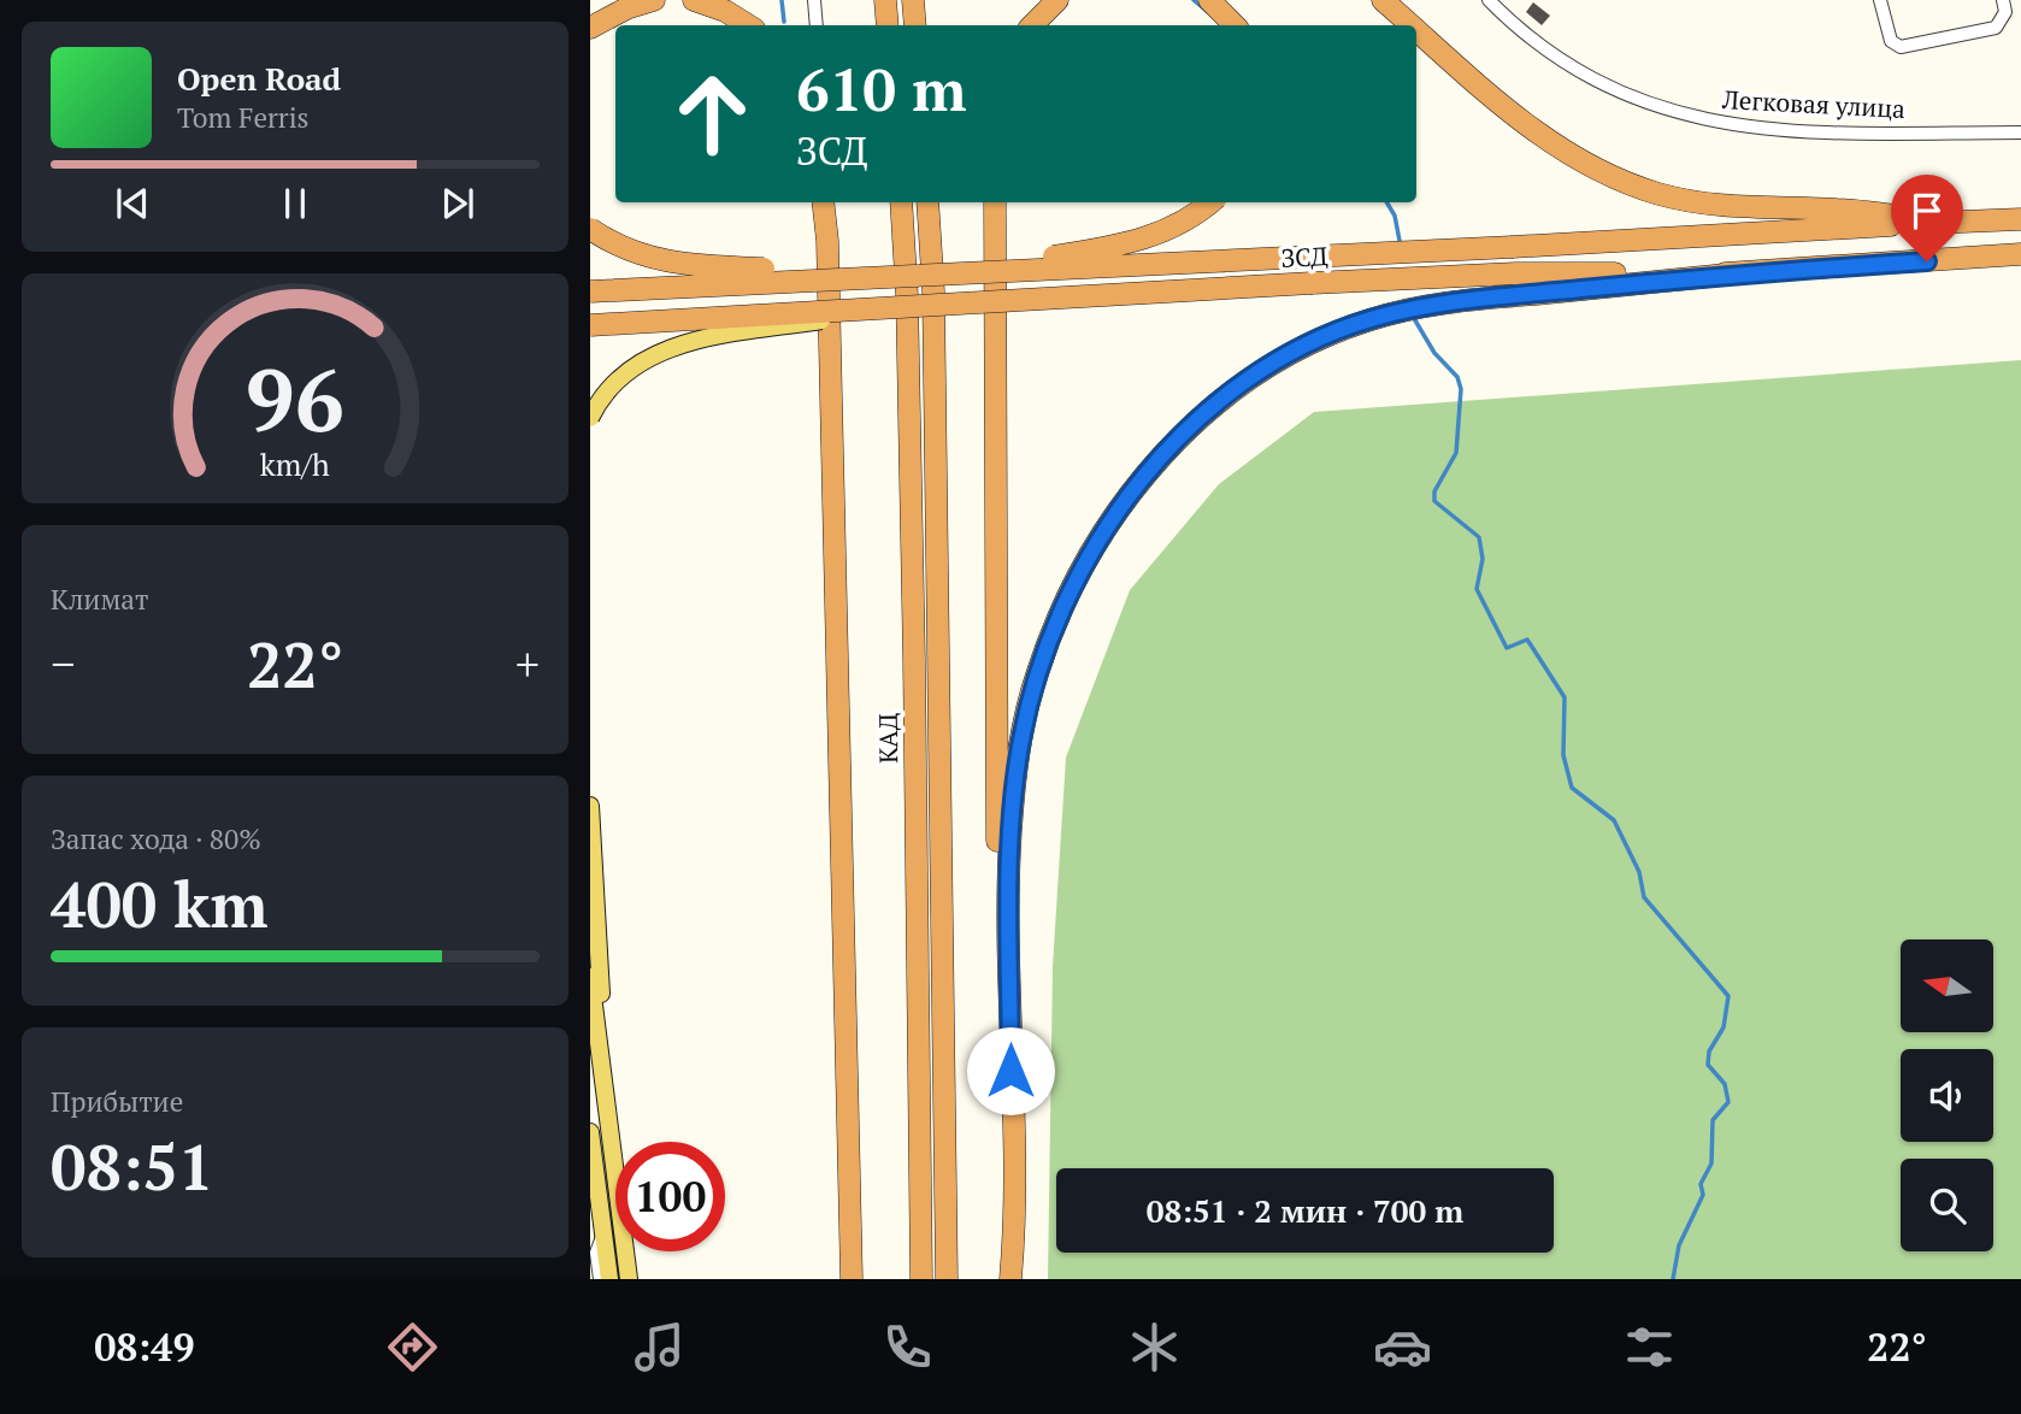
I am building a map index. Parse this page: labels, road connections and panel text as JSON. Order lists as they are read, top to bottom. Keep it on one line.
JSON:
{"streets":{"highway":["ЗСД","КАД"],"street":["Легковая улица"]},"north":"left","page":{"turn":["610 m","ЗСД"],"song":["Open Road","Tom Ferris"],"tile":["Климат",["Запас хода · 80%","400 km"],["Прибытие","08:51"]],"heat":["−","22°","+"],"limit":"100","trip":"08:51 · 2 мин · 700 m","tabs":["08:49","22°"],"gauge":["96","km/h"]}}
